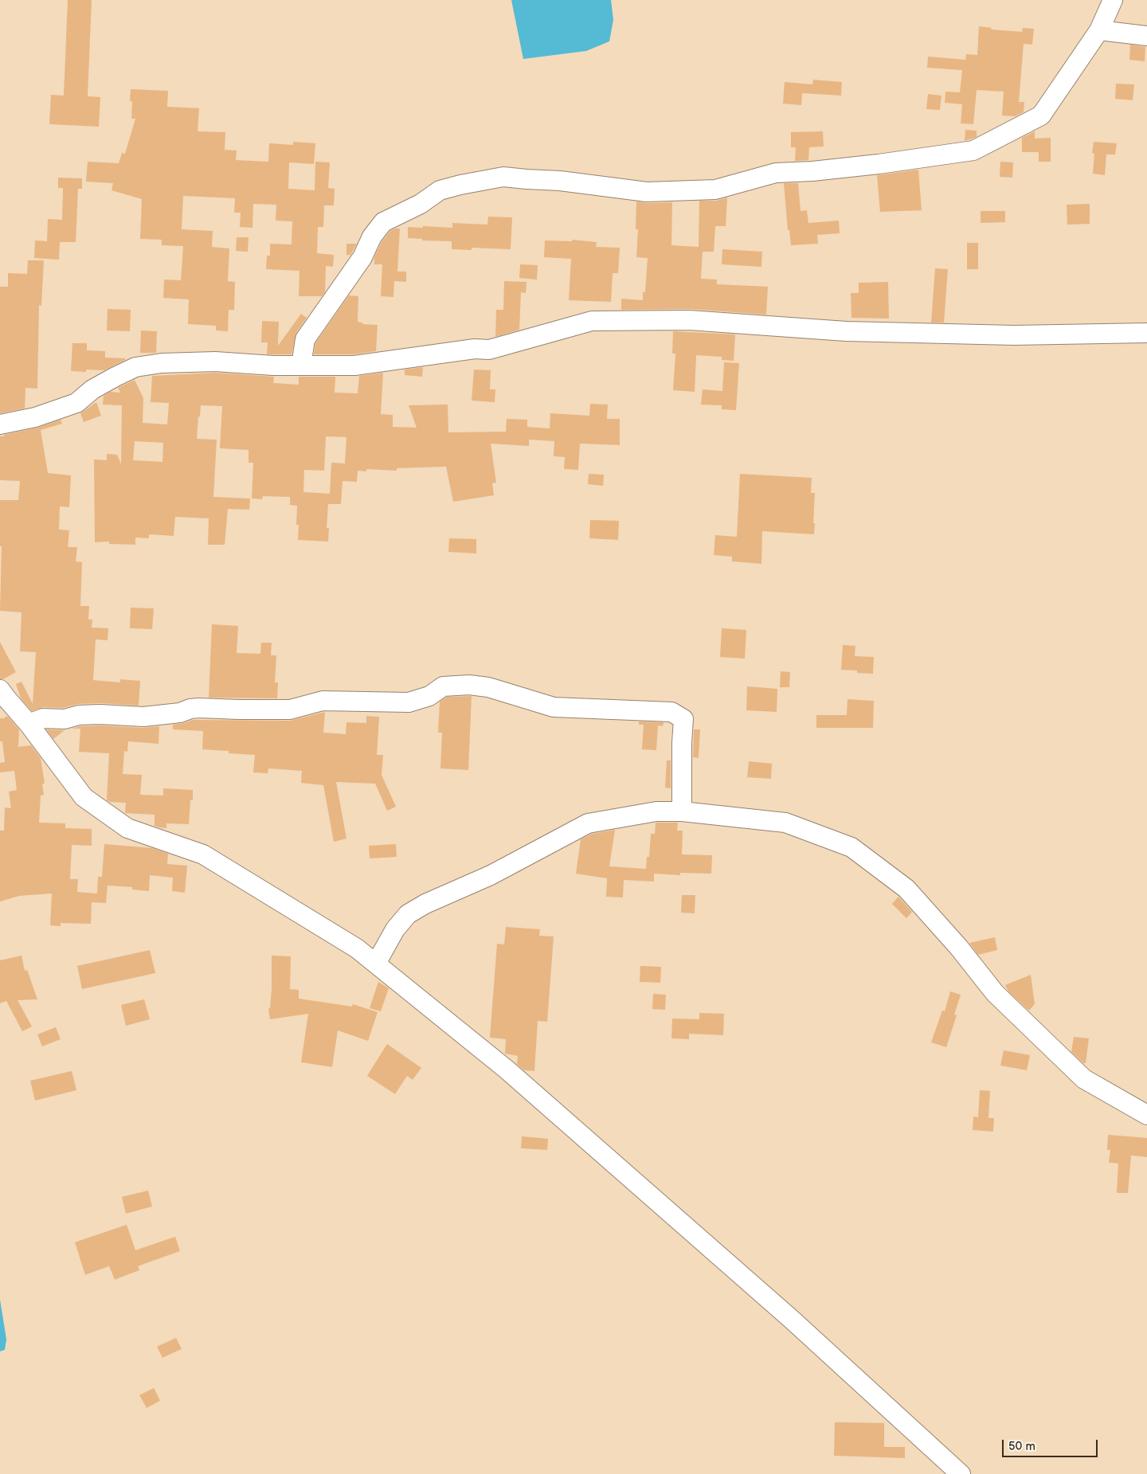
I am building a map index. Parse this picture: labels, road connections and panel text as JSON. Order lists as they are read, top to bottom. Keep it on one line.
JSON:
{"scale_bar":"50 m"}
